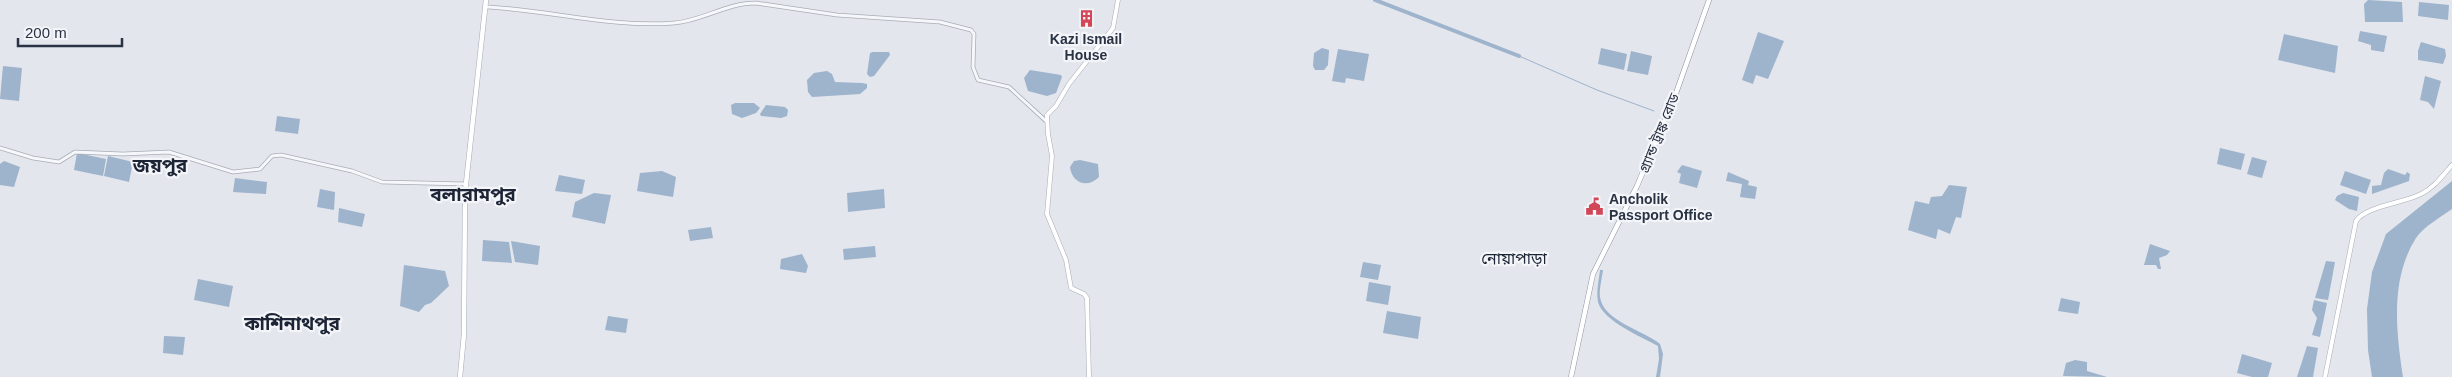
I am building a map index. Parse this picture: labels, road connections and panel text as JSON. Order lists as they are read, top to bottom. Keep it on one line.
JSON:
{"streets":{"main road":["গ্র্যান্ড ট্রাঙ্ক রোড"]},"districts":["জয়পুর","বলারামপুর","নোয়াপাড়া","কাশিনাথপুর"],"places":{"building":["Kazi Ismail House"],"public building":["Ancholik Passport Office"]},"scale_bar":"200 m"}
